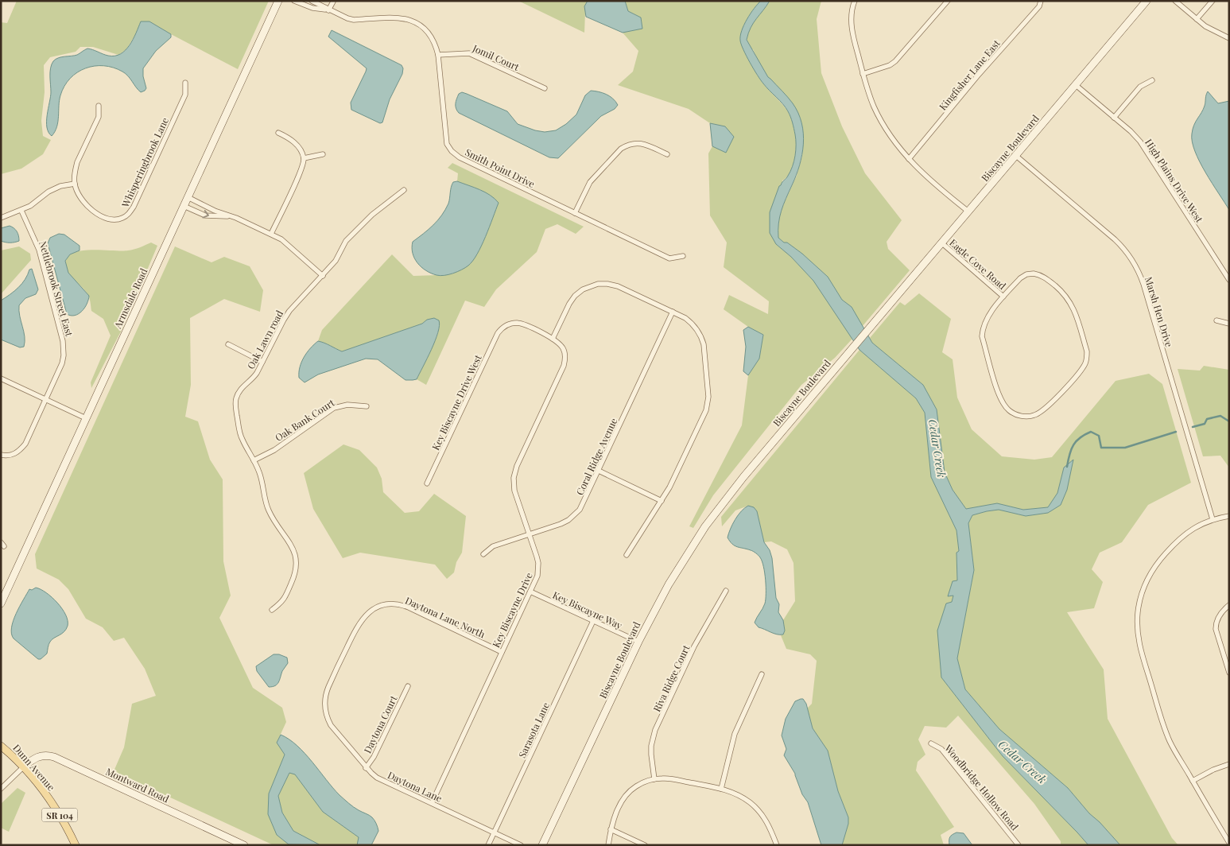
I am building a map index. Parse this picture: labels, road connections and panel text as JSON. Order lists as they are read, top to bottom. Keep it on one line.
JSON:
{"streets":{"main road":["Dunn Avenue","SR 104"],"street":["Jomil Court","Kingfisher Lane East","Biscayne Boulevard","Whisperingbrook Lane","Smith Point Drive","High Plains Drive West","Eagle Cove Road","Nettlebrook Street East","Armsdale Road","Marsh Hen Drive","Oak Lawn road","Key Biscayne Drive West","Oak Bank Court","Coral Ridge Avenue","Key Biscayne Drive","Key Biscayne Way","Daytona Lane North","Riva Ridge Court","Daytona Court","Sarasota Lane","Montward Road","Daytona Lane","Woodbridge Hollow Road"]},"crossings":[["Jomil Court","Smith Point Drive"],["Biscayne Boulevard","High Plains Drive West"],["Biscayne Boulevard","Eagle Cove Road"],["Biscayne Boulevard","Marsh Hen Drive"],["Biscayne Boulevard","Key Biscayne Way"],["Oak Lawn road","Oak Bank Court"],["Key Biscayne Drive West","Key Biscayne Drive"],["Coral Ridge Avenue","Key Biscayne Drive"],["Key Biscayne Drive","Key Biscayne Way"],["Key Biscayne Drive","Daytona Lane North"],["Key Biscayne Drive","Daytona Lane"],["Key Biscayne Way","Sarasota Lane"],["Daytona Lane North","Daytona Lane"],["Daytona Court","Daytona Lane"],["Sarasota Lane","Daytona Lane"],["Dunn Avenue","Montward Road"]],"water":["Cedar Creek"]}
